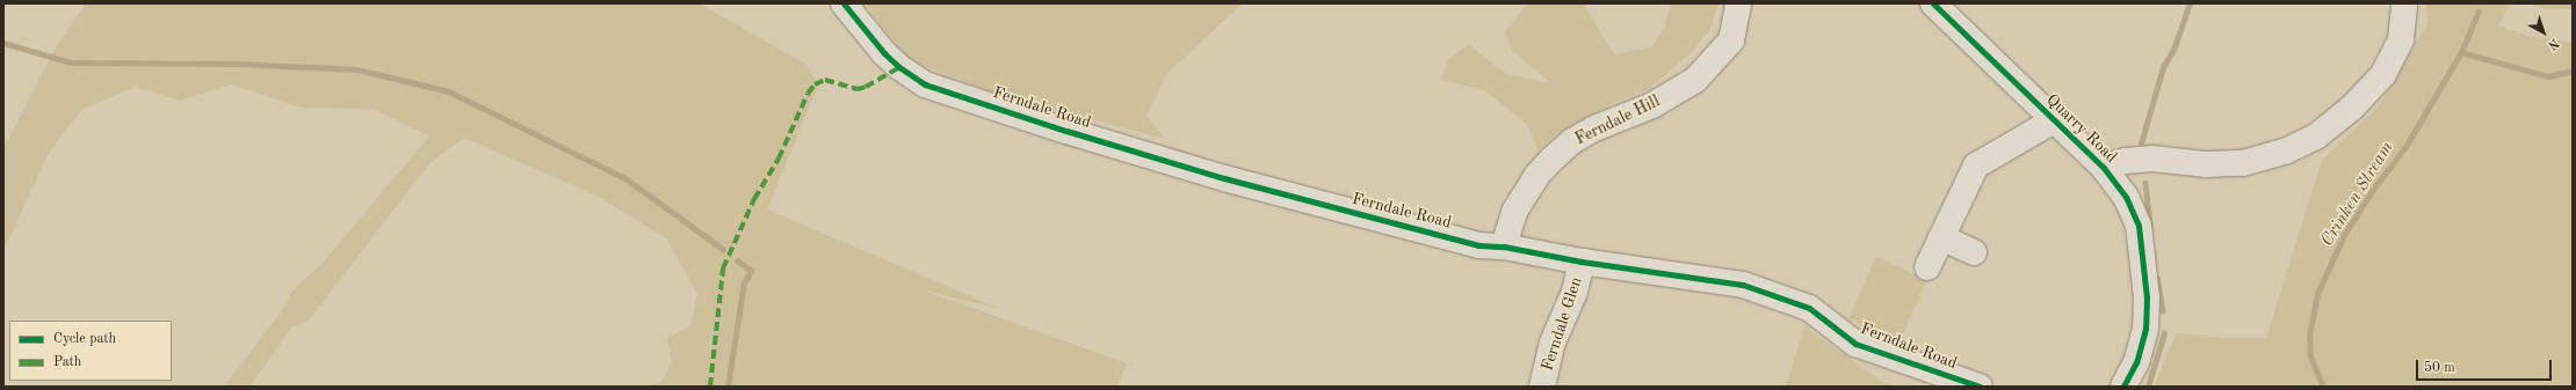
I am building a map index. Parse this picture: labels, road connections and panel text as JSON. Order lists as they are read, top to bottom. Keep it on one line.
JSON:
{"streets":{"street":["Ferndale Road","Ferndale Hill","Quarry Road","Ferndale Glen"]},"crossings":[["Ferndale Road","Ferndale Hill"],["Ferndale Road","Ferndale Glen"]],"water":["Crinken Stream"],"legend":["Cycle path","Path"],"scale_bar":"50 m","north":"bottom right"}
